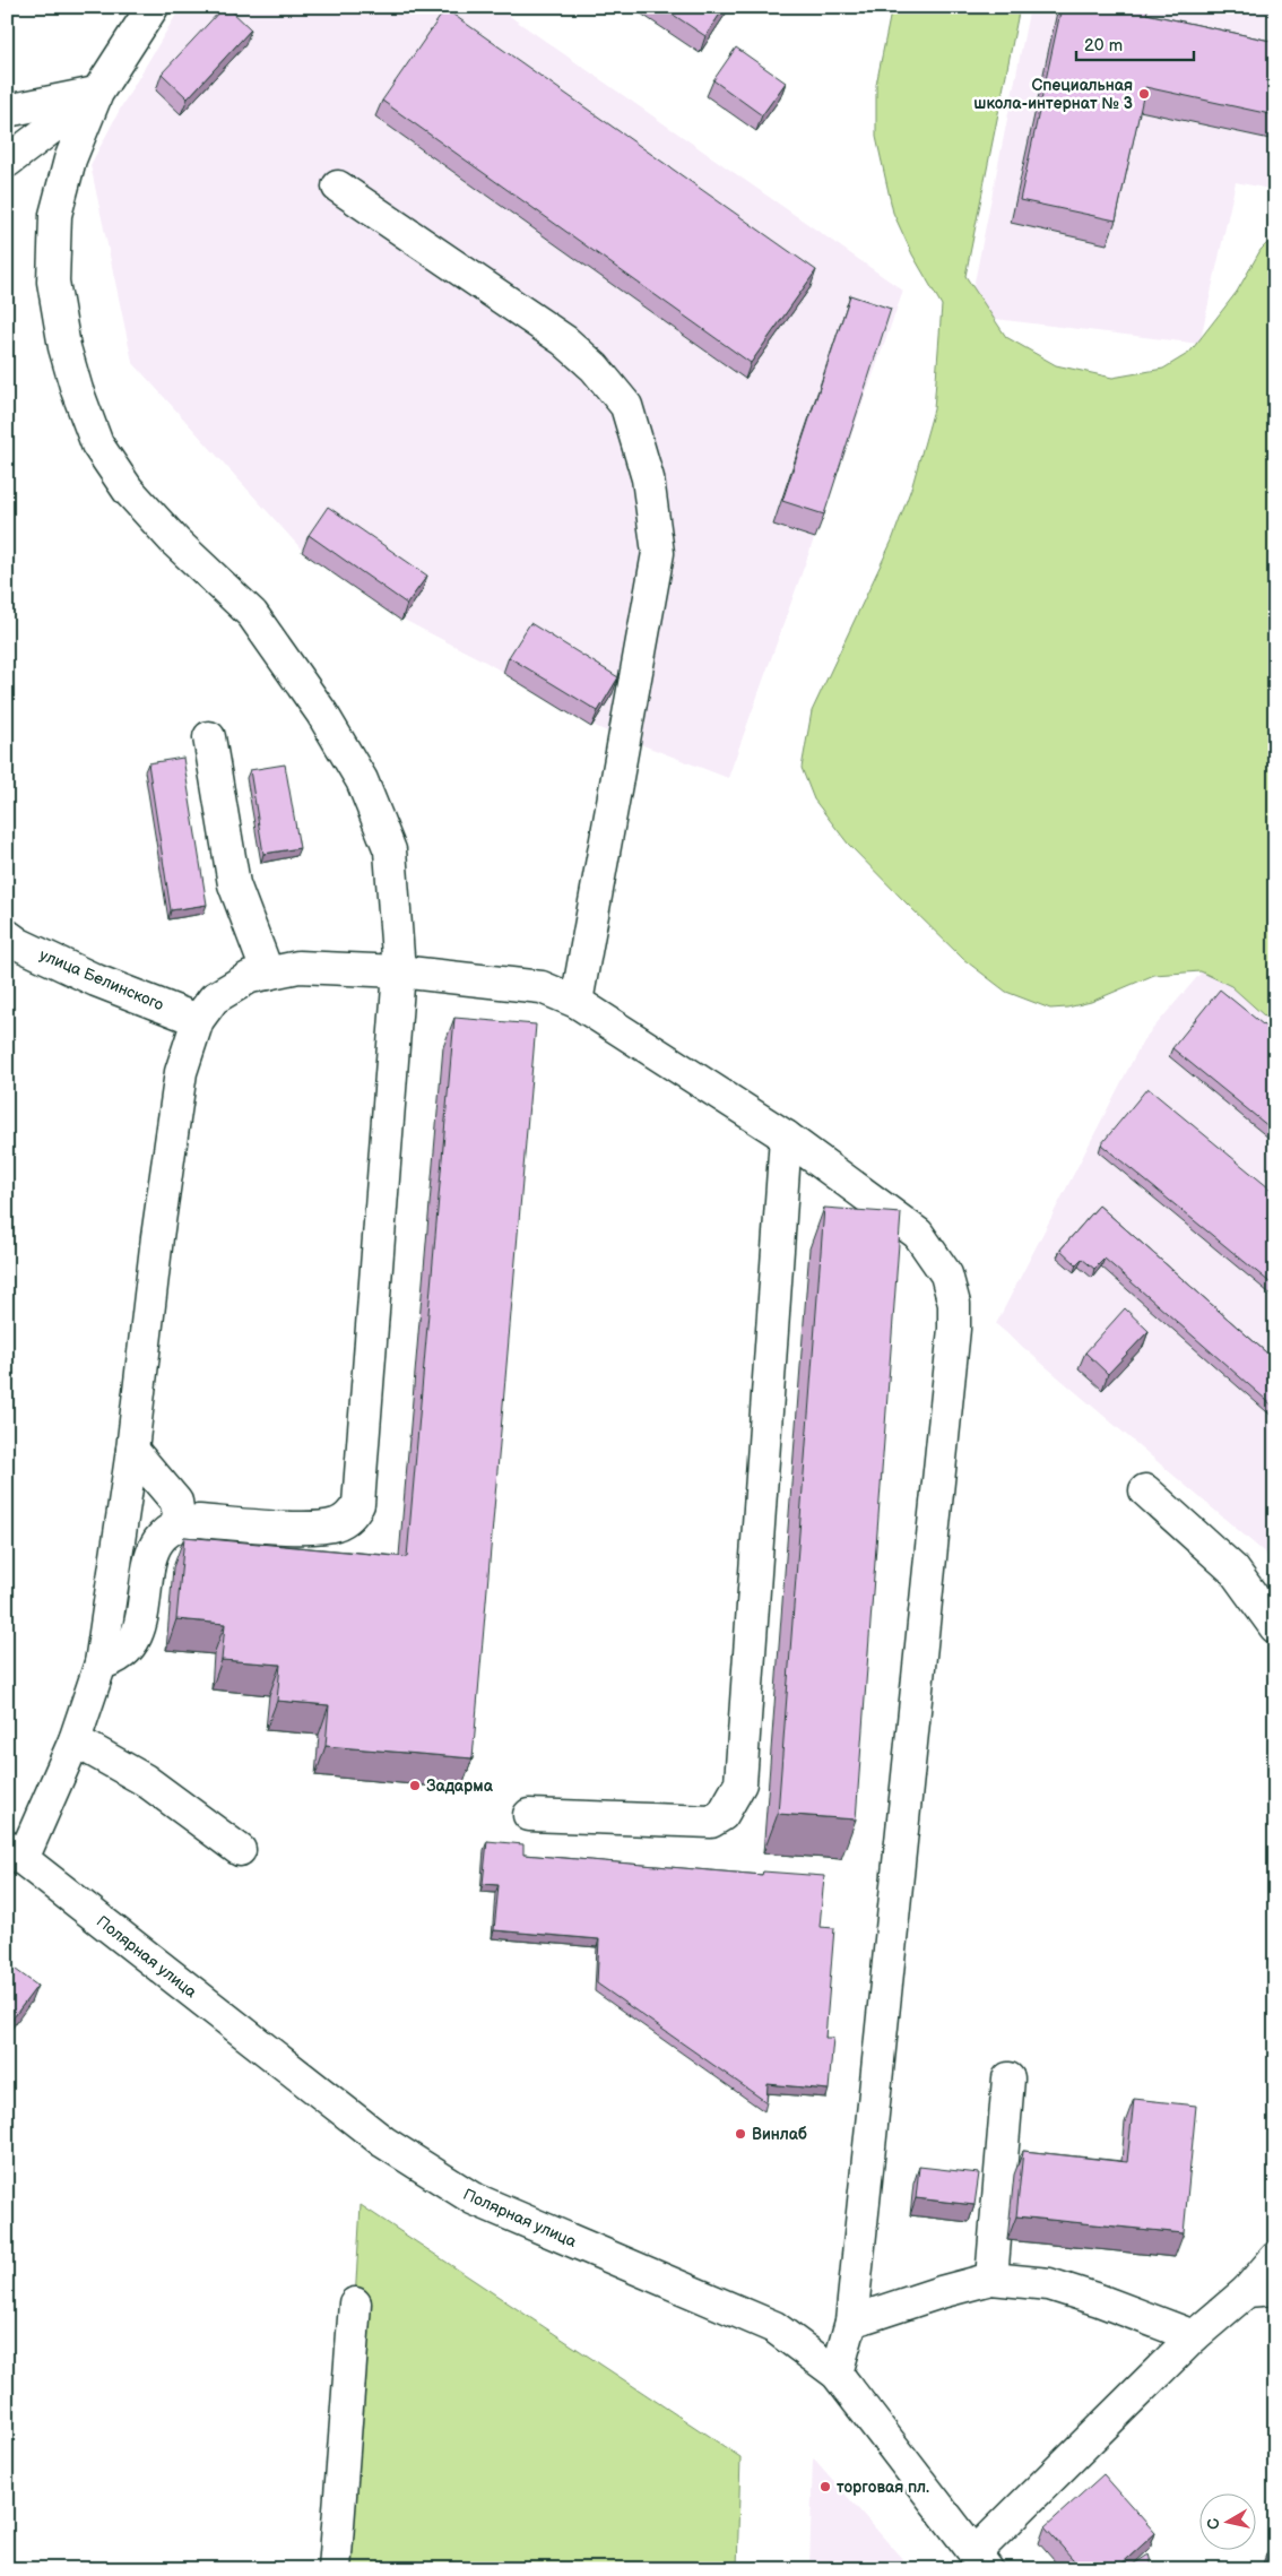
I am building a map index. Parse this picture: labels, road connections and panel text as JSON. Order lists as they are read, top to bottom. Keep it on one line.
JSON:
{"streets":{"street":["улица Белинского","Полярная улица"]},"places":["Специальная школа-интернат № 3","Задарма","Винлаб","торговая пл."],"scale_bar":"20 m","north":"left"}
